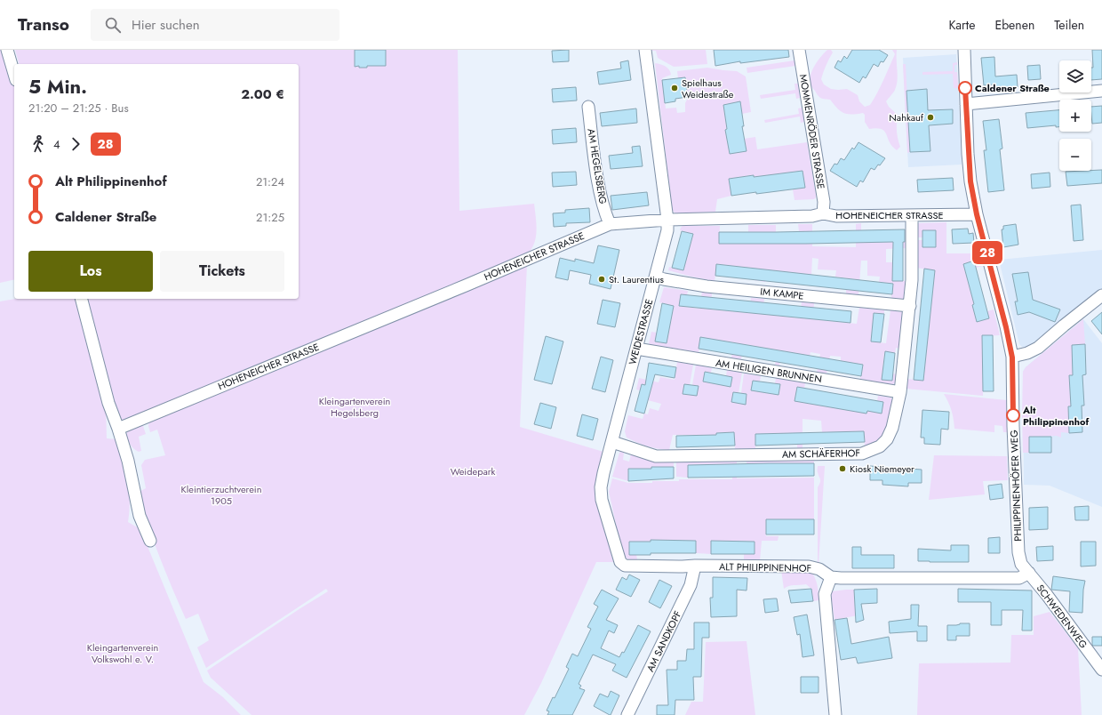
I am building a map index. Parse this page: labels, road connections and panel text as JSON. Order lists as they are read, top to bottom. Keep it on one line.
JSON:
{"streets":{"street":["MOMMENRÖDER STRASSE","AM HEGELSBERG","HOHENEICHER STRASSE","IM KAMPE","WEIDESTRASSE","AM HEILIGEN BRUNNEN","AM SCHÄFERHOF","PHILIPPINENHÖFER WEG","ALT PHILIPPINENHOF","SCHWEDENWEG","AM SANDKOPF"]},"crossings":[["MOMMENRÖDER STRASSE","HOHENEICHER STRASSE"],["AM HEGELSBERG","HOHENEICHER STRASSE"],["HOHENEICHER STRASSE","WEIDESTRASSE"],["HOHENEICHER STRASSE","AM SCHÄFERHOF"],["HOHENEICHER STRASSE","PHILIPPINENHÖFER WEG"],["IM KAMPE","WEIDESTRASSE"],["IM KAMPE","AM SCHÄFERHOF"],["WEIDESTRASSE","AM HEILIGEN BRUNNEN"],["WEIDESTRASSE","AM SCHÄFERHOF"],["WEIDESTRASSE","ALT PHILIPPINENHOF"],["AM HEILIGEN BRUNNEN","AM SCHÄFERHOF"],["PHILIPPINENHÖFER WEG","SCHWEDENWEG"],["ALT PHILIPPINENHOF","SCHWEDENWEG"],["ALT PHILIPPINENHOF","AM SANDKOPF"]],"parks":["Kleingartenverein Hegelsberg","Weidepark","Kleintierzuchtverein 1905","Kleingartenverein Volkswohl e. V."],"places":["Spielhaus Weidestraße","Caldener Straße","Nahkauf","St. Laurentius","Alt Philippinenhof","Kiosk Niemeyer"],"lines":["bus line 28"],"page":{"header":"Transo","search":"Hier suchen","nav":["Karte","Ebenen","Teilen"],"on_map":"28","map_buttons":["+","−"],"heading":["5 Min.","21:20 – 21:25 · Bus","2.00 €"],"legs":["4","28"],"list":[{"name":"Alt Philippinenhof","value":"21:24"},{"name":"Caldener Straße","value":"21:25"}],"buttons":["Los","Tickets"]}}
